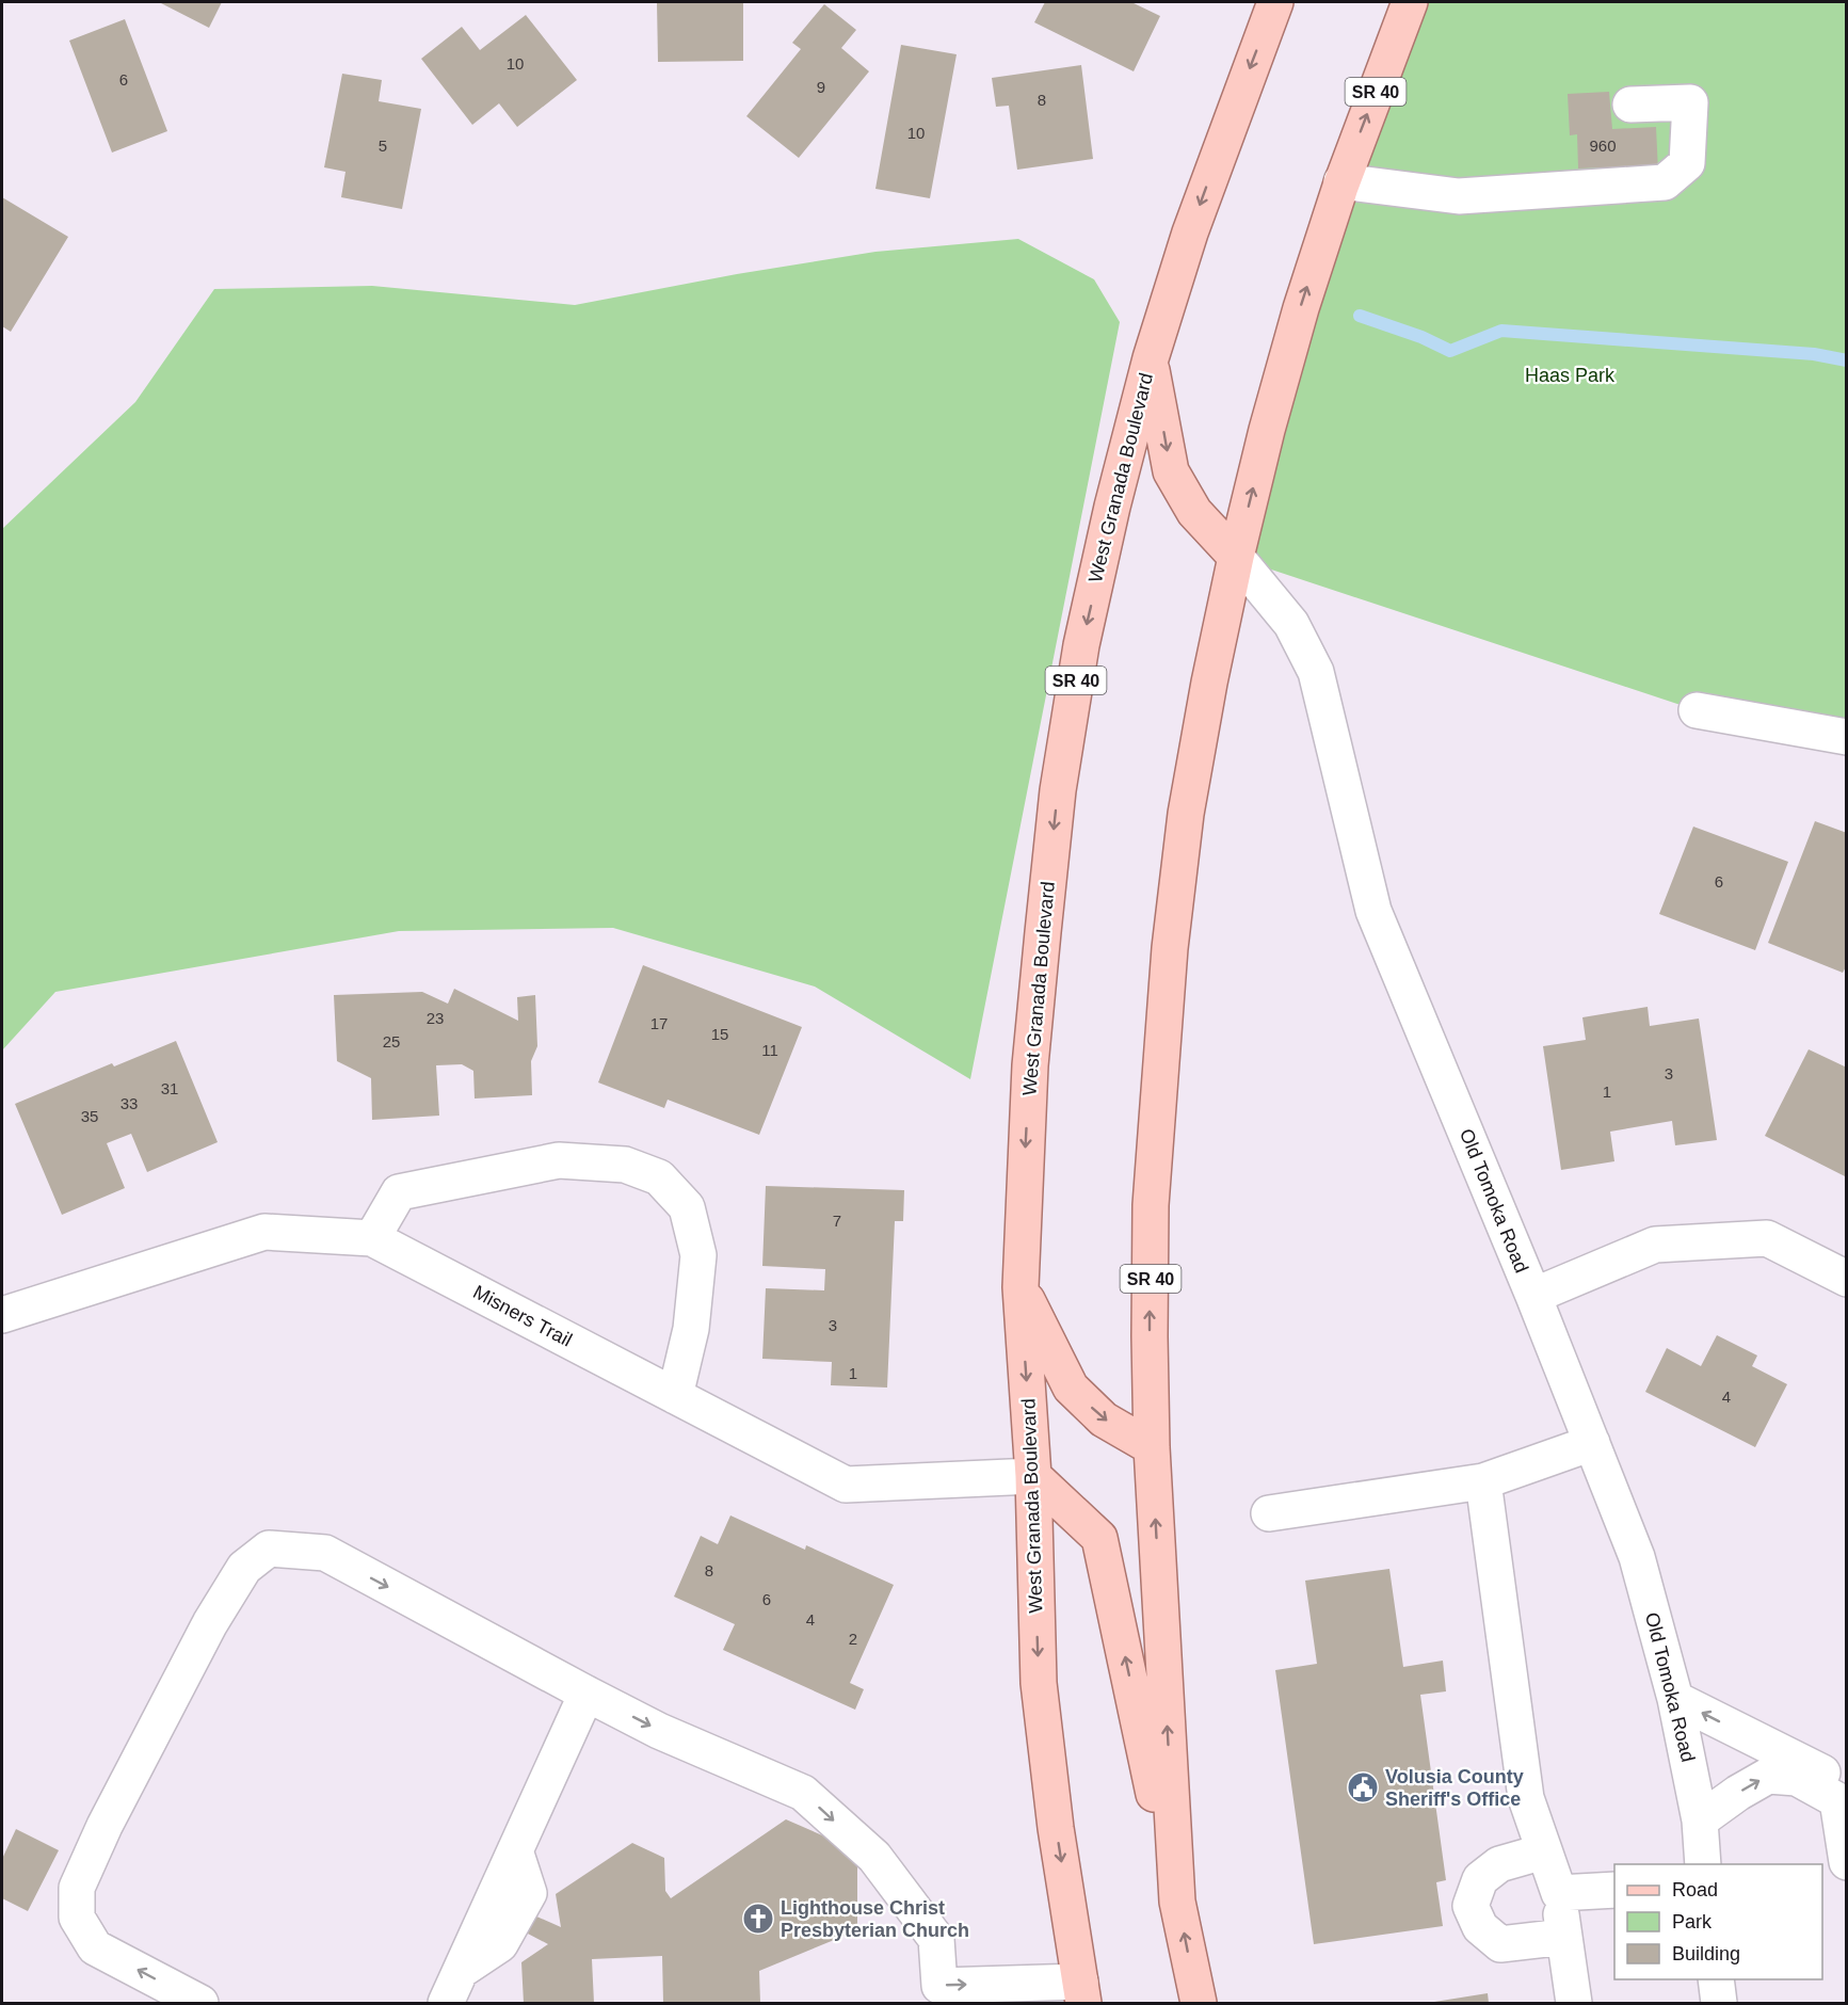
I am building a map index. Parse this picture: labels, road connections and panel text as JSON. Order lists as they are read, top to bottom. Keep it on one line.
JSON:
{"streets":{"main road":["SR 40","West Granada Boulevard"],"street":["Old Tomoka Road","Misners Trail"]},"crossings":[["SR 40","Old Tomoka Road"],["West Granada Boulevard","Misners Trail"]],"parks":["Haas Park"],"places":{"public building":["Volusia County Sheriff's Office"],"church":["Lighthouse Christ Presbyterian Church"]},"house_numbers":["10","6","9","8","10","5","960","6","23","17","15","25","11","3","31","1","33","35","7","3","1","4","8","6","4","2"],"legend":["Road","Park","Building"]}
